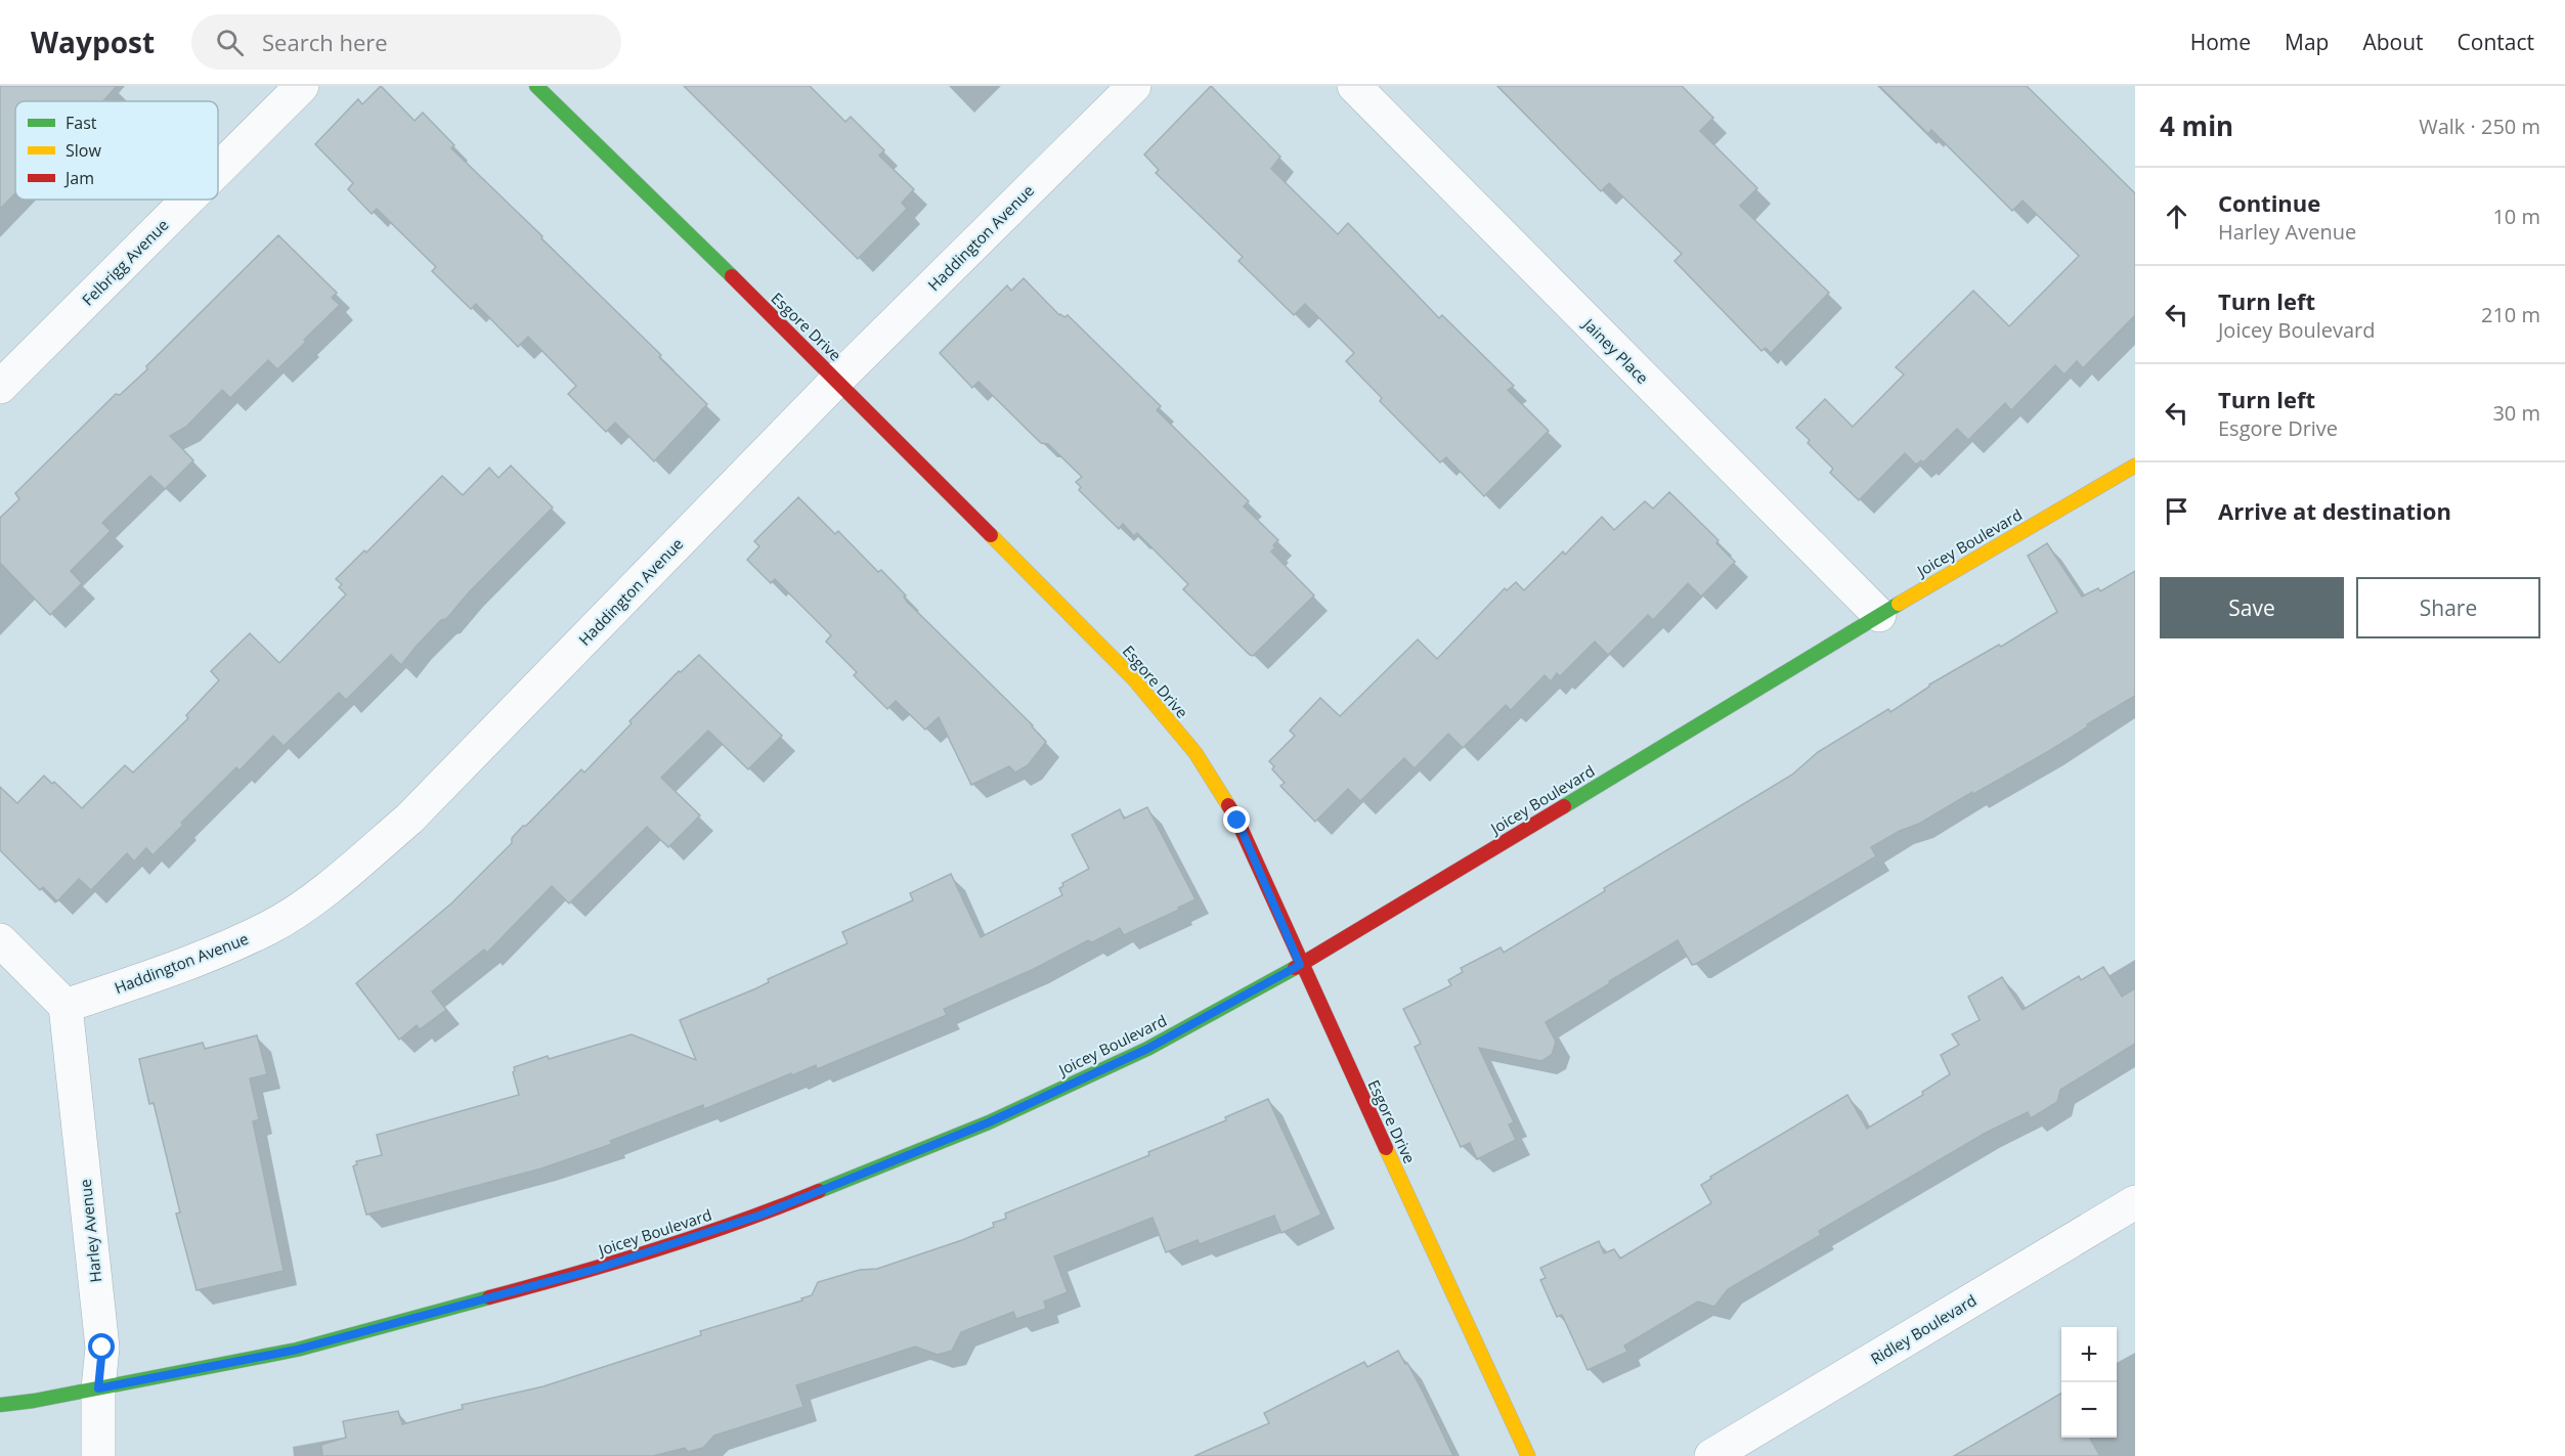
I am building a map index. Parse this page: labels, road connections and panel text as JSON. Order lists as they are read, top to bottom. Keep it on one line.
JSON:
{"streets":{"street":["Haddington Avenue","Felbrigg Avenue","Esgore Drive","Jainey Place","Joicey Boulevard","Harley Avenue","Ridley Boulevard"]},"crossings":[["Haddington Avenue","Esgore Drive"],["Haddington Avenue","Harley Avenue"],["Esgore Drive","Joicey Boulevard"],["Jainey Place","Joicey Boulevard"],["Joicey Boulevard","Harley Avenue"]],"legend":["Fast","Slow","Jam"],"page":{"header":"Waypost","search":"Search here","nav":["Home","Map","About","Contact"],"heading":["4 min","Walk · 250 m"],"list":[["Continue","Harley Avenue","10 m"],["Turn left","Joicey Boulevard","210 m"],["Turn left","Esgore Drive","30 m"],"Arrive at destination"],"buttons":["Save","Share"],"map_buttons":["+","−"]}}
